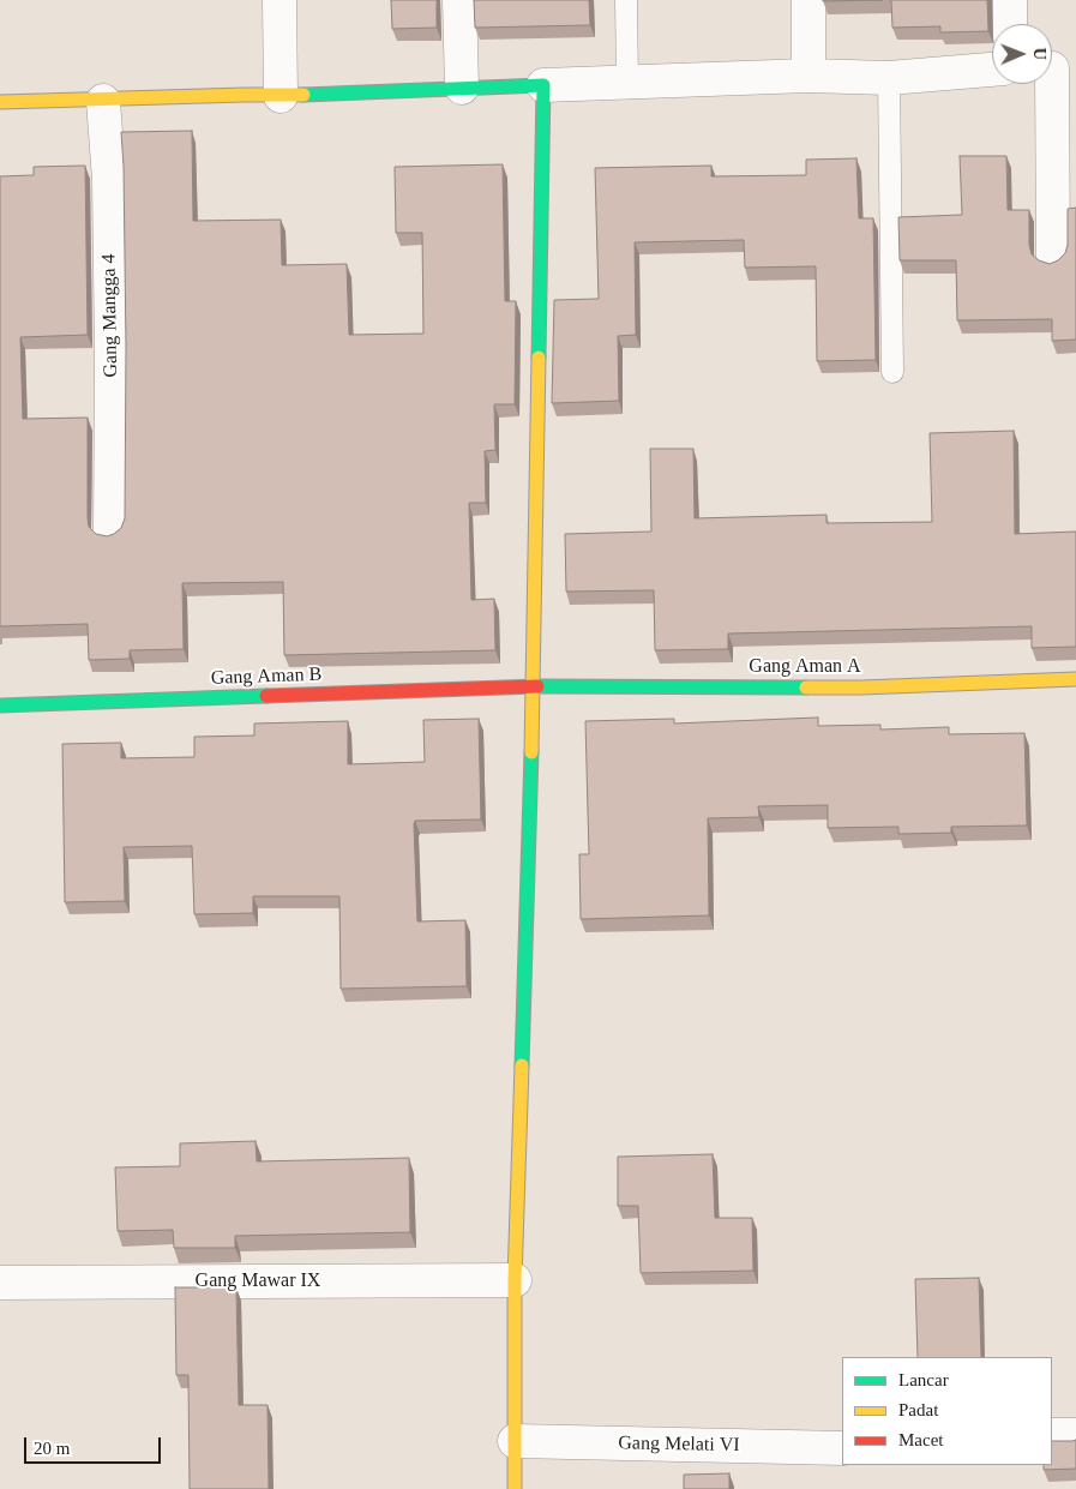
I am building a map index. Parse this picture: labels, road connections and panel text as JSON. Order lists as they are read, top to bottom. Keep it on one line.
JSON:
{"streets":{"street":["Gang Mangga 4","Gang Aman A","Gang Aman B","Gang Mawar IX","Gang Melati VI"]},"crossings":[["Gang Aman A","Gang Aman B"]],"legend":["Lancar","Padat","Macet"],"scale_bar":"20 m","north":"right"}
